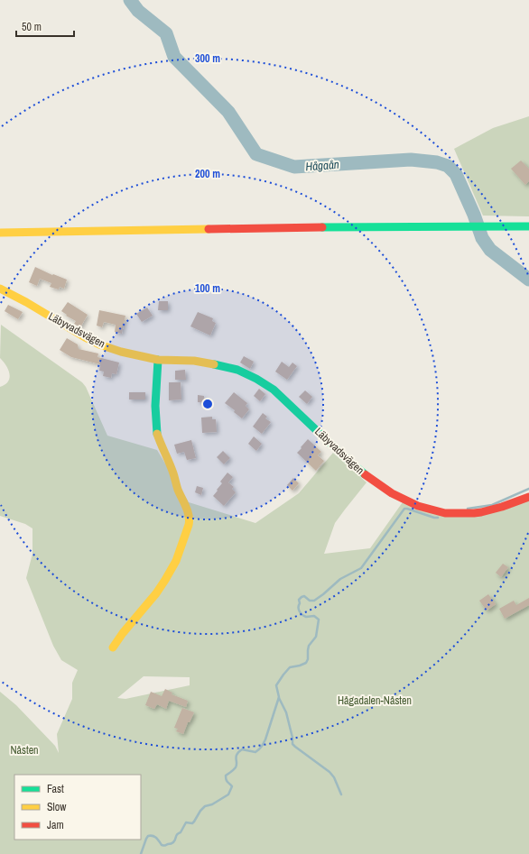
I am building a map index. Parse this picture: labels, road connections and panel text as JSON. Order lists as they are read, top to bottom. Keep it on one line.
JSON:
{"streets":{"street":["Läbyvadsvägen"]},"water":["Hågaån"],"parks":["Hågadalen-Nåsten","Nåsten"],"legend":["Fast","Slow","Jam"],"scale_bar":"50 m","rings":["300 m","200 m","100 m"]}
